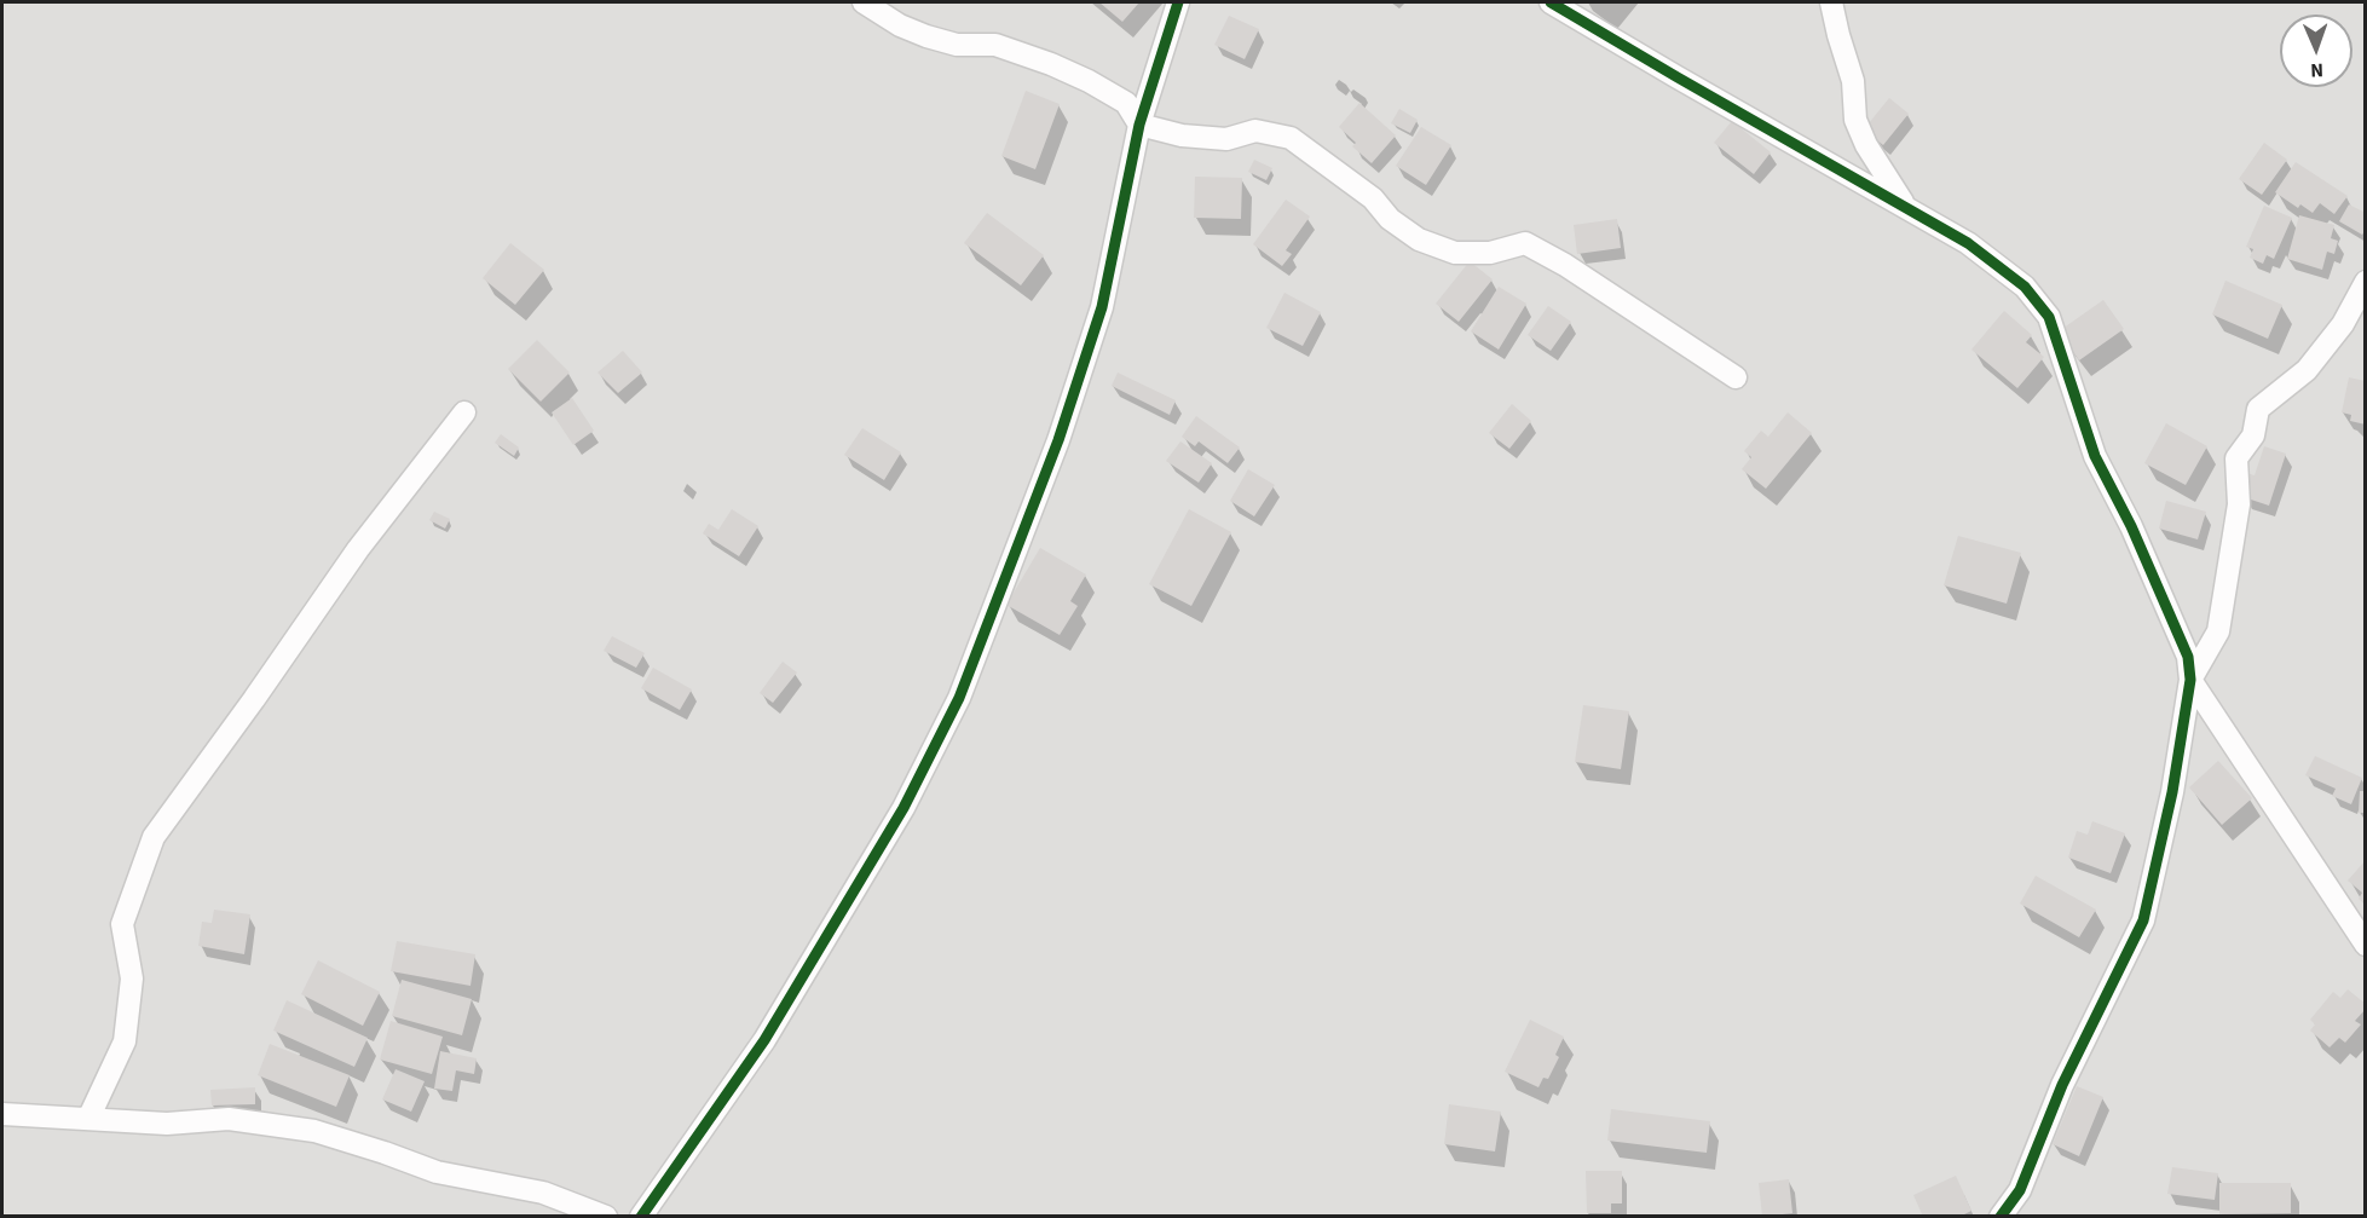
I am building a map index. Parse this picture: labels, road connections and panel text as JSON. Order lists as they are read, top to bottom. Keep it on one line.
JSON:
{"north":"bottom"}
